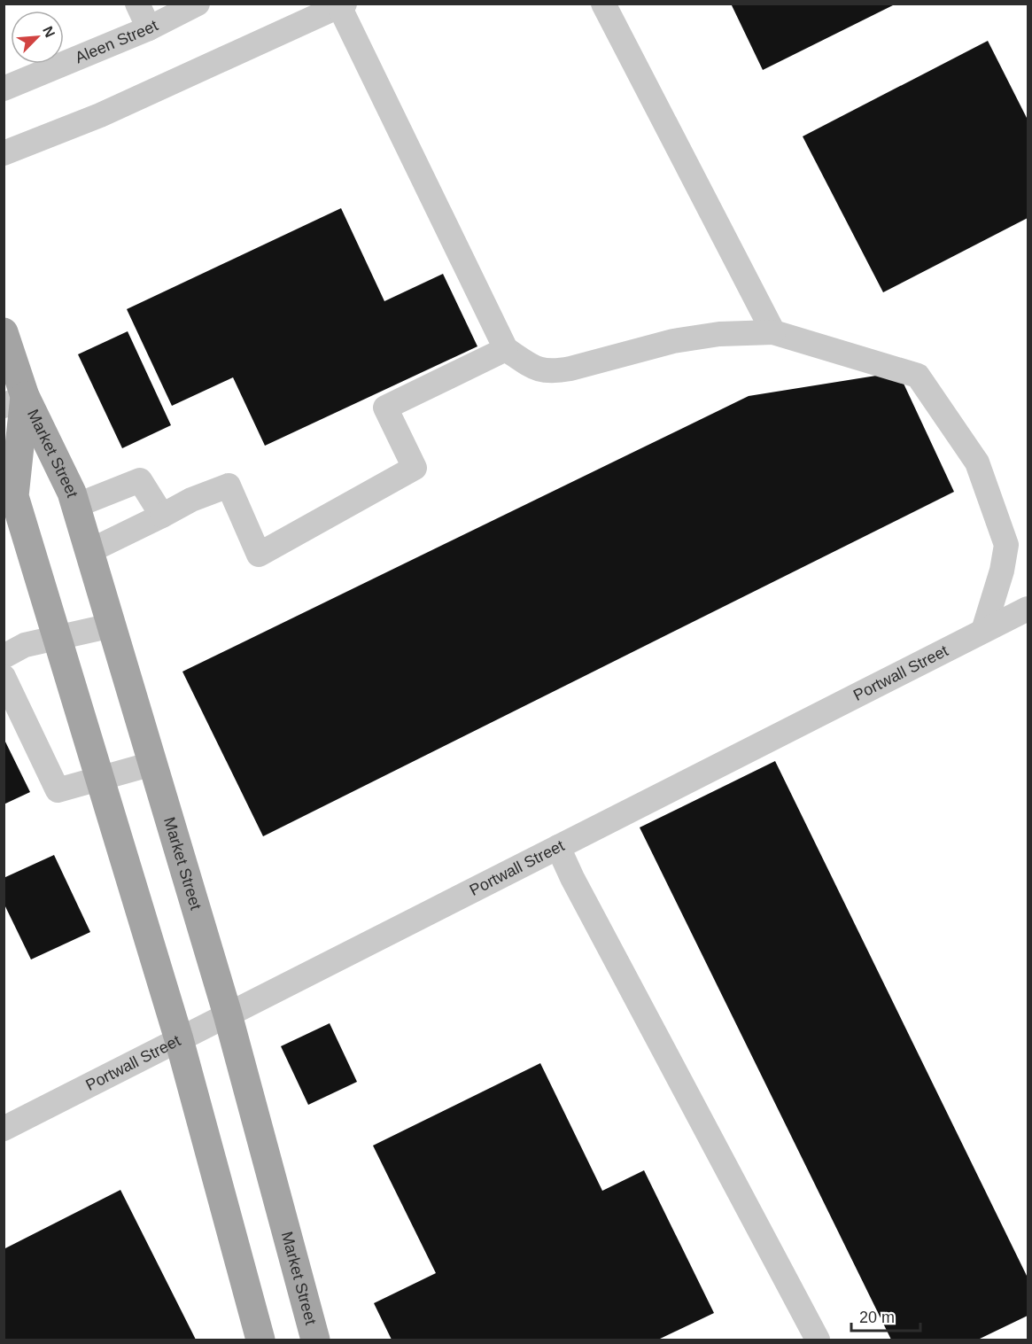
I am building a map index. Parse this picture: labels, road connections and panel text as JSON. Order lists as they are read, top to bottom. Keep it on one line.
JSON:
{"streets":{"main road":["Market Street"],"street":["Aleen Street","Portwall Street"]},"crossings":[["Market Street","Portwall Street"]],"scale_bar":"20 m","north":"top right"}
